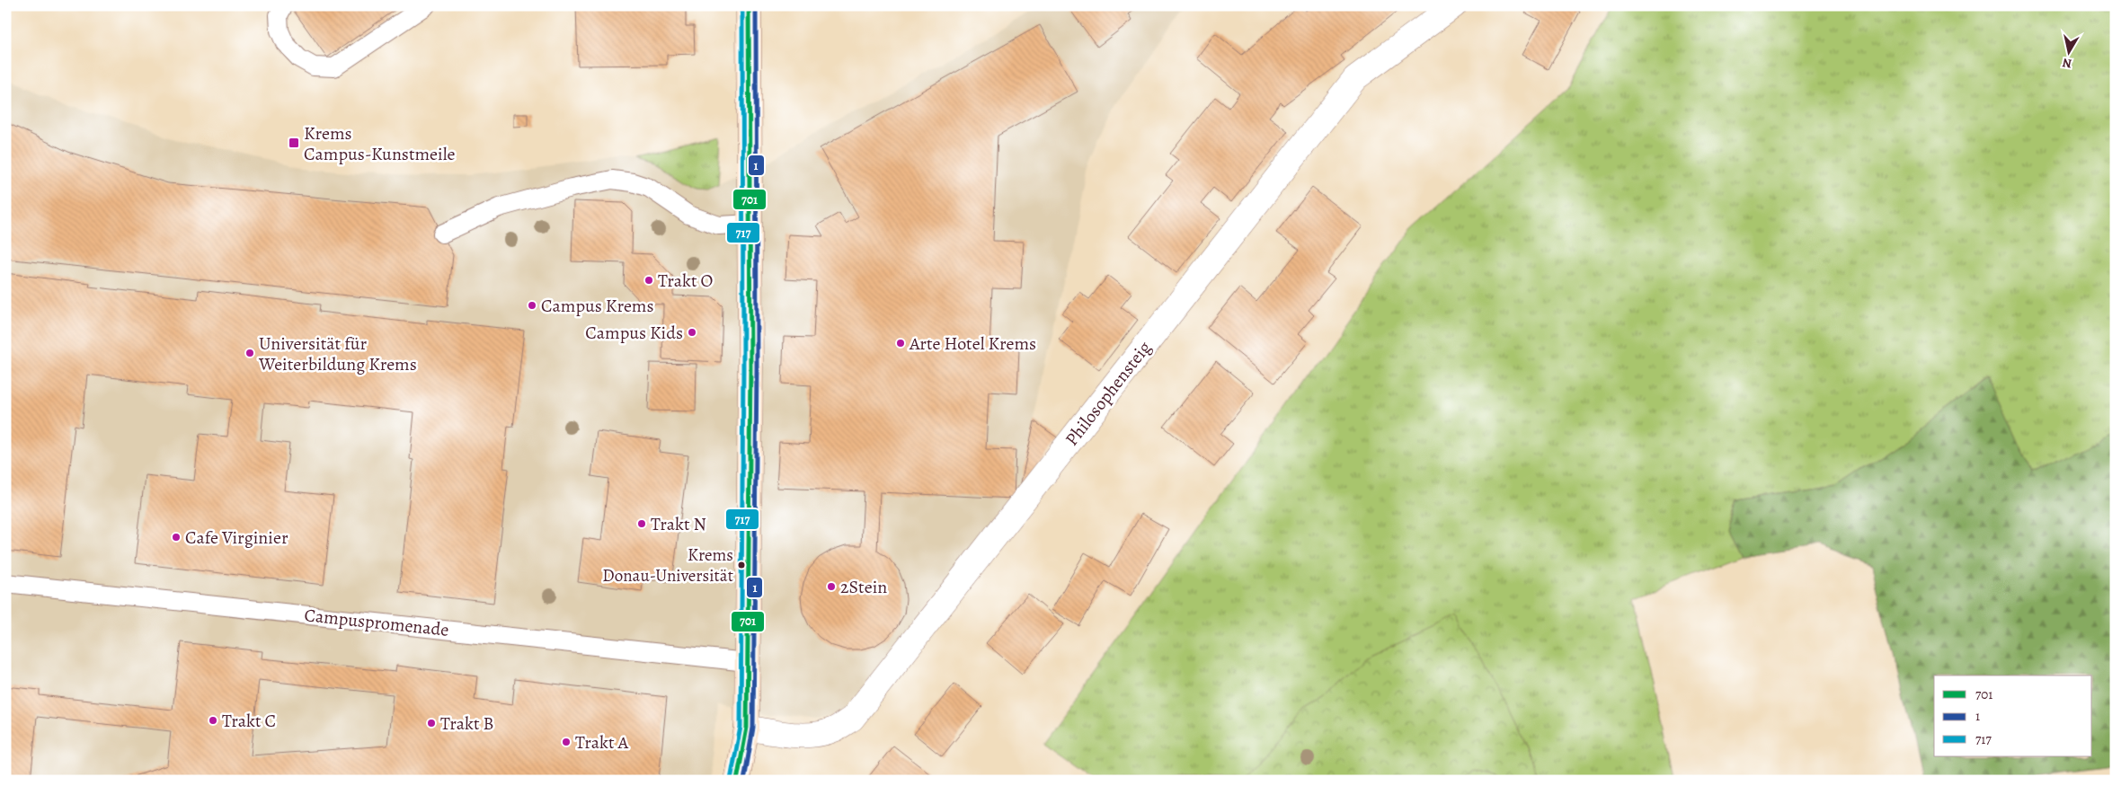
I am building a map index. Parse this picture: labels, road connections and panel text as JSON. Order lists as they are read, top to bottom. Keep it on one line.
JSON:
{"streets":{"street":["Philosophensteig"],"lane":["Campuspromenade"]},"places":{"transit":["Krems Campus-Kunstmeile"],"other":["Trakt O","Campus Krems","Campus Kids","Arte Hotel Krems","Universität für Weiterbildung Krems","Trakt N","Cafe Virginier","Krems Donau-Universität","2Stein","Trakt C","Trakt B","Trakt A"]},"lines":["transit line 701","transit line 1","transit line 717"],"legend":["701","1","717"],"north":"bottom"}
